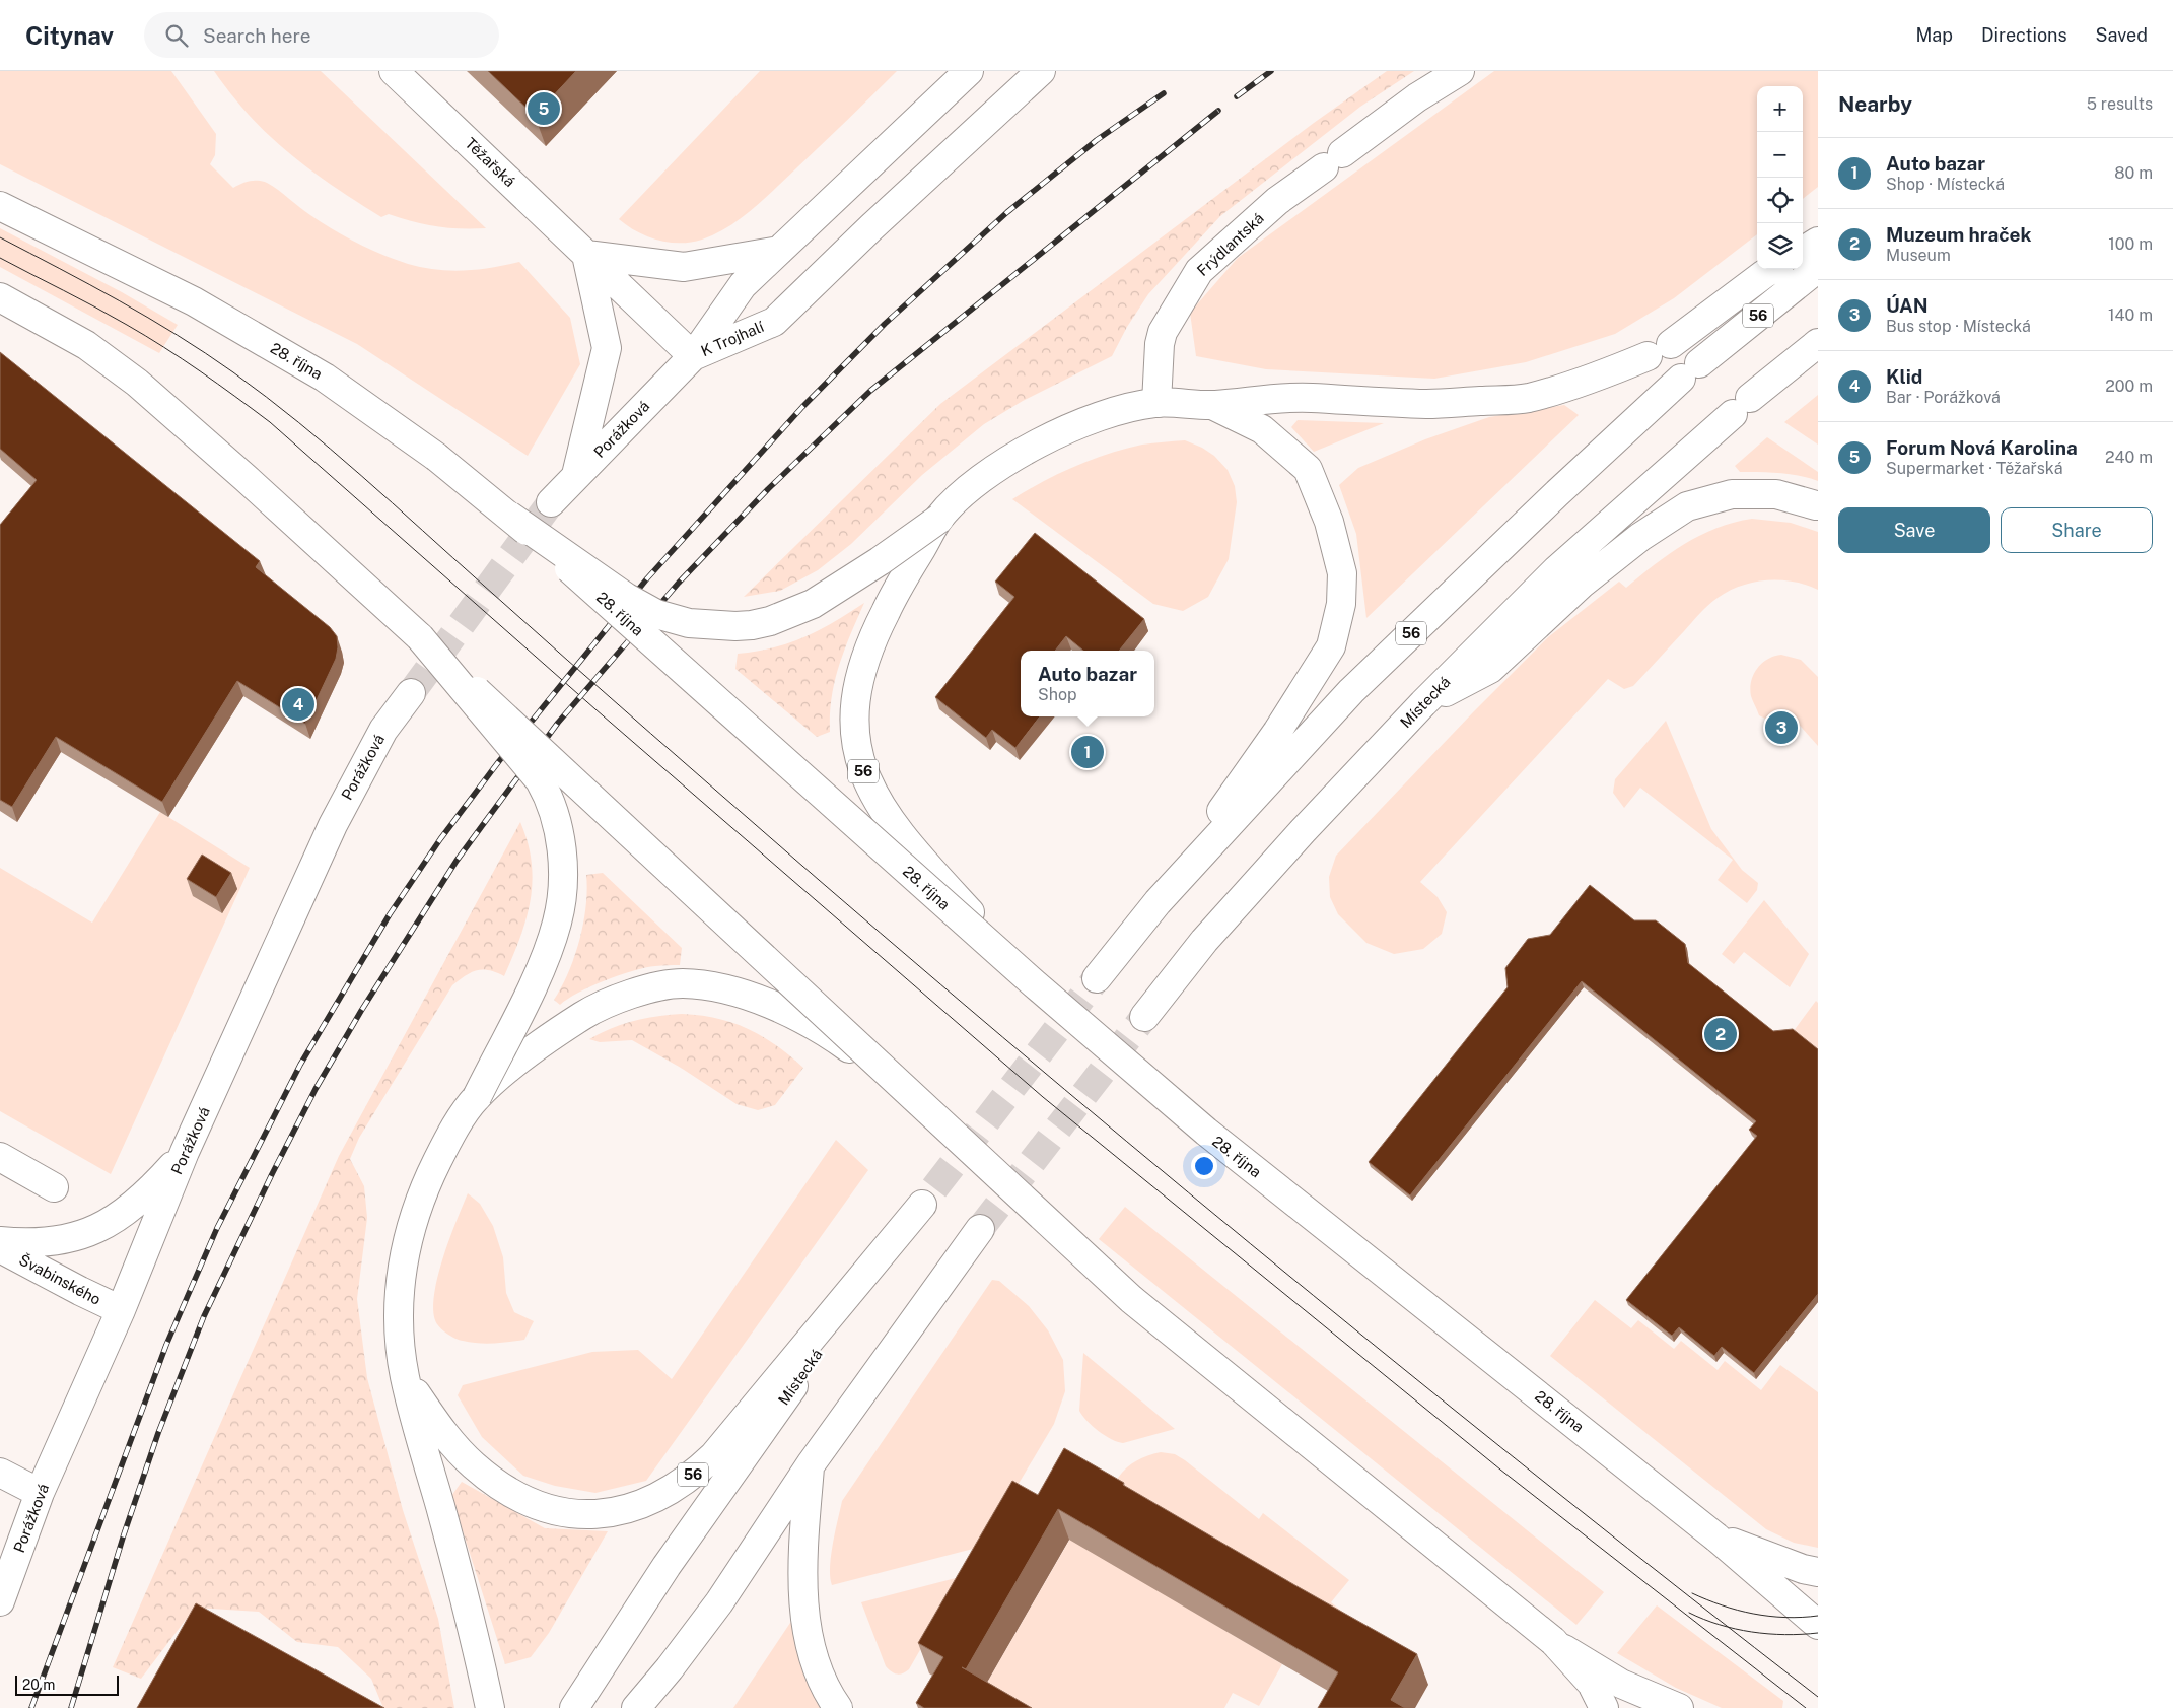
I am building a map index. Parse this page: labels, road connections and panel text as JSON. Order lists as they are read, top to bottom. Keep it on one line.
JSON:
{"streets":{"main road":["Těžařská","Frýdlantská","56","K Trojhalí","28. října","Porážková","Místecká","Švabinského"]},"crossings":[["Těžařská","K Trojhalí"],["Těžařská","Porážková"],["Frýdlantská","56"],["56","28. října"],["56","Místecká"],["K Trojhalí","Porážková"],["Porážková","Švabinského"]],"scale_bar":"20 m","page":{"header":"Citynav","search":"Search here","nav":["Map","Directions","Saved"],"heading":["Nearby","5 results"],"map_buttons":["+","−"],"pins":["5","4","3","1","2"],"list":[{"mark":"1","name":"Auto bazar","note":"Shop · Místecká","value":"80 m"},{"mark":"2","name":"Muzeum hraček","note":"Museum","value":"100 m"},{"mark":"3","name":"ÚAN","note":"Bus stop · Místecká","value":"140 m"},{"mark":"4","name":"Klid","note":"Bar · Porážková","value":"200 m"},{"mark":"5","name":"Forum Nová Karolina","note":"Supermarket · Těžařská","value":"240 m"}],"buttons":["Save","Share"],"popup":["Auto bazar","Shop"],"scale":"20 m"}}
